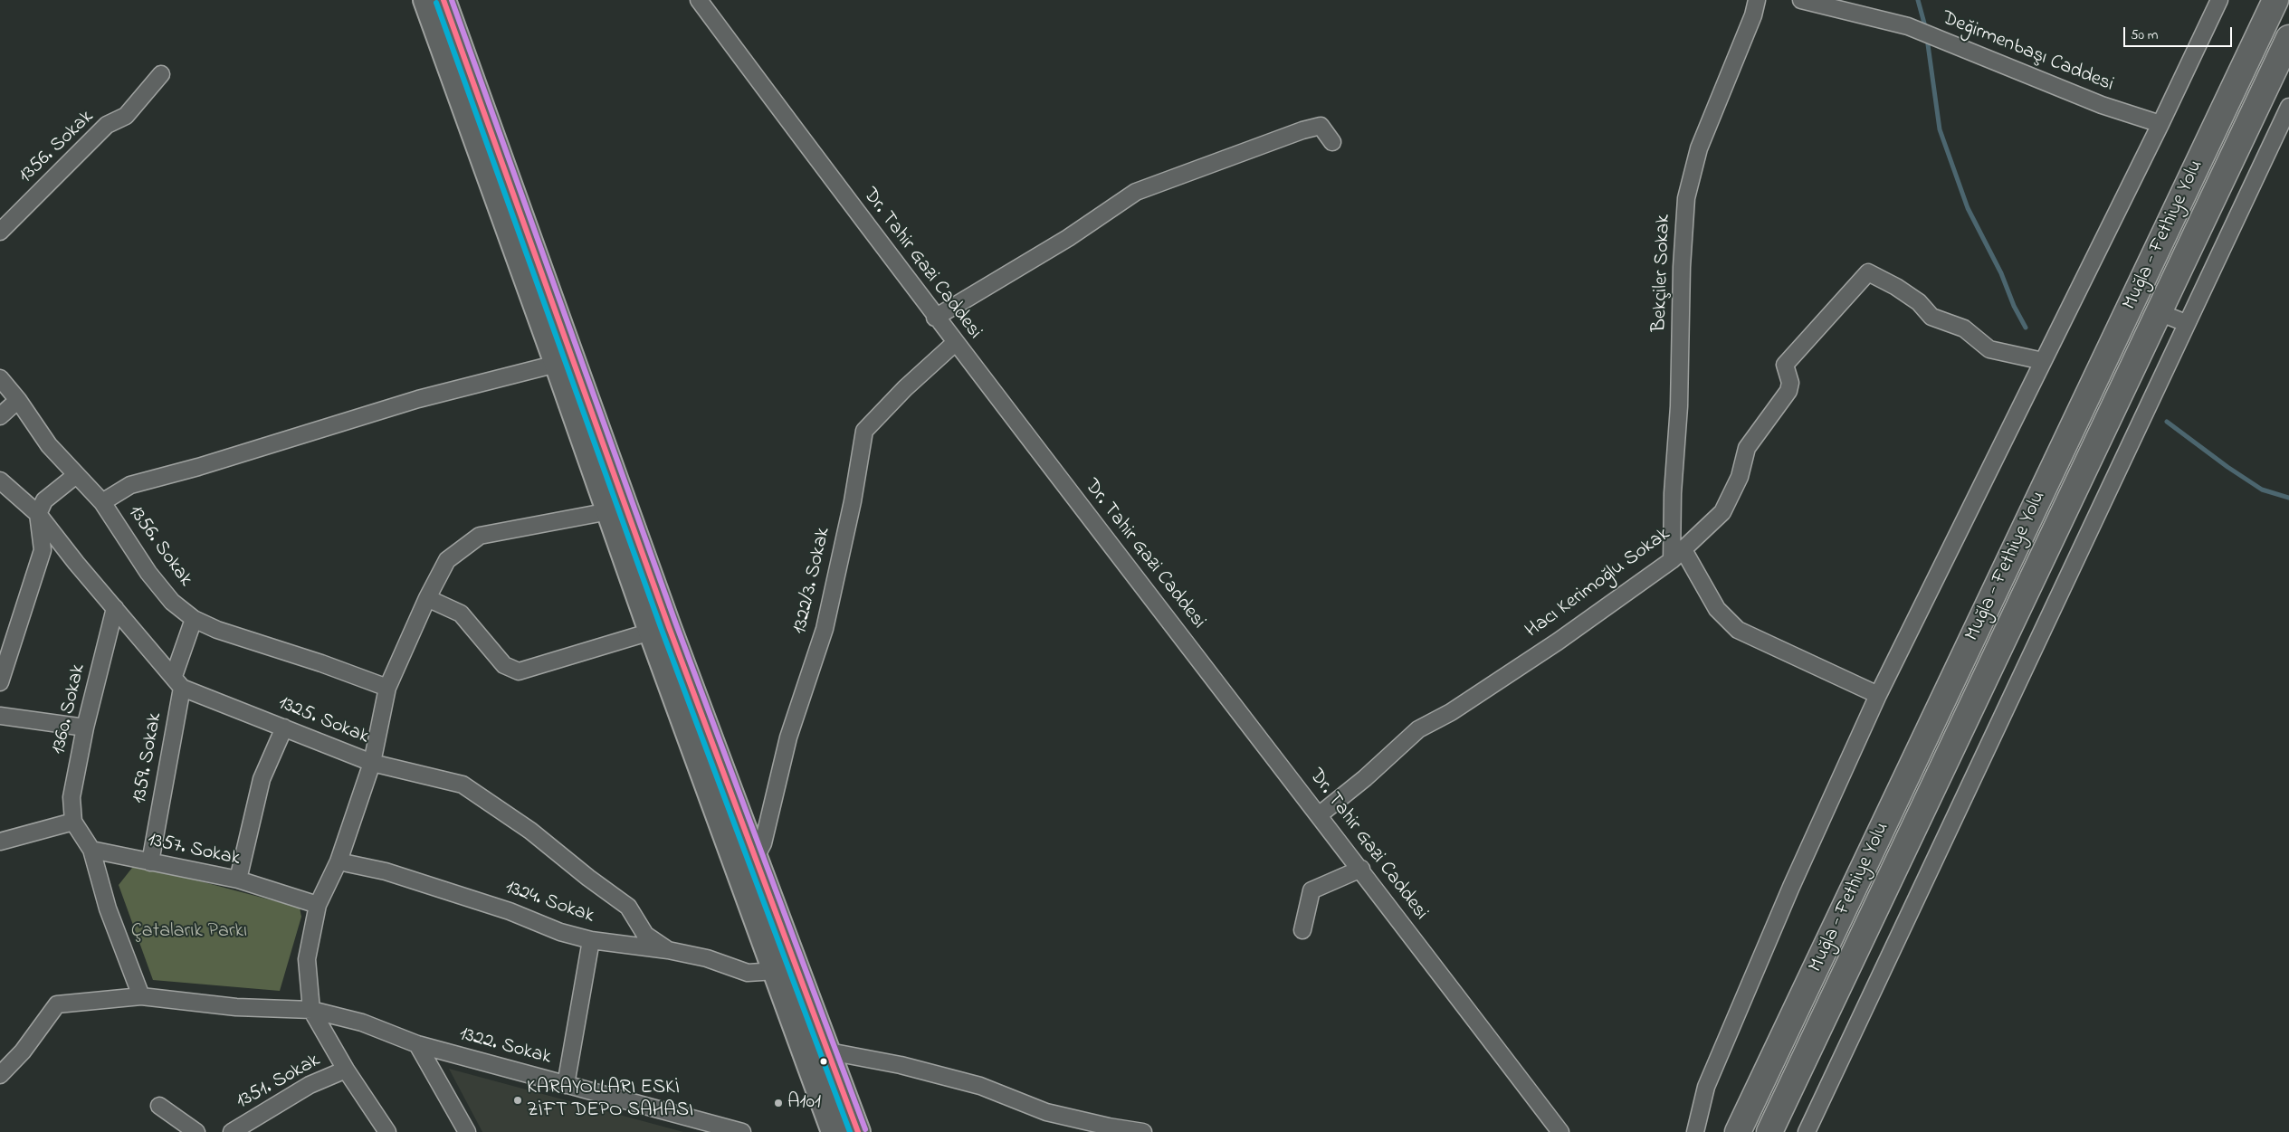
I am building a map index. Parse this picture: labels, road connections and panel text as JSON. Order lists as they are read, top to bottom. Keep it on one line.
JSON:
{"streets":{"highway":["Muğla - Fethiye Yolu"],"street":["Değirmenbaşı Caddesi","1356. Sokak","Dr. Tahir Gazi Caddesi","Bekçiler Sokak","1322/3. Sokak","Hacı Kerimoğlu Sokak","1360. Sokak","1325. Sokak","1359. Sokak","1357. Sokak","1324. Sokak","1322. Sokak","1351. Sokak"]},"crossings":[["1356. Sokak","1359. Sokak"],["Dr. Tahir Gazi Caddesi","1322/3. Sokak"],["Dr. Tahir Gazi Caddesi","Hacı Kerimoğlu Sokak"],["Bekçiler Sokak","Hacı Kerimoğlu Sokak"],["1360. Sokak","1325. Sokak"],["1325. Sokak","1359. Sokak"],["1325. Sokak","1324. Sokak"],["1359. Sokak","1357. Sokak"]],"parks":["Çatalarık Parkı"],"places":["KARAYOLLARI ESKİ ZİFT DEPO SAHASI","A101"],"scale_bar":"50 m"}
